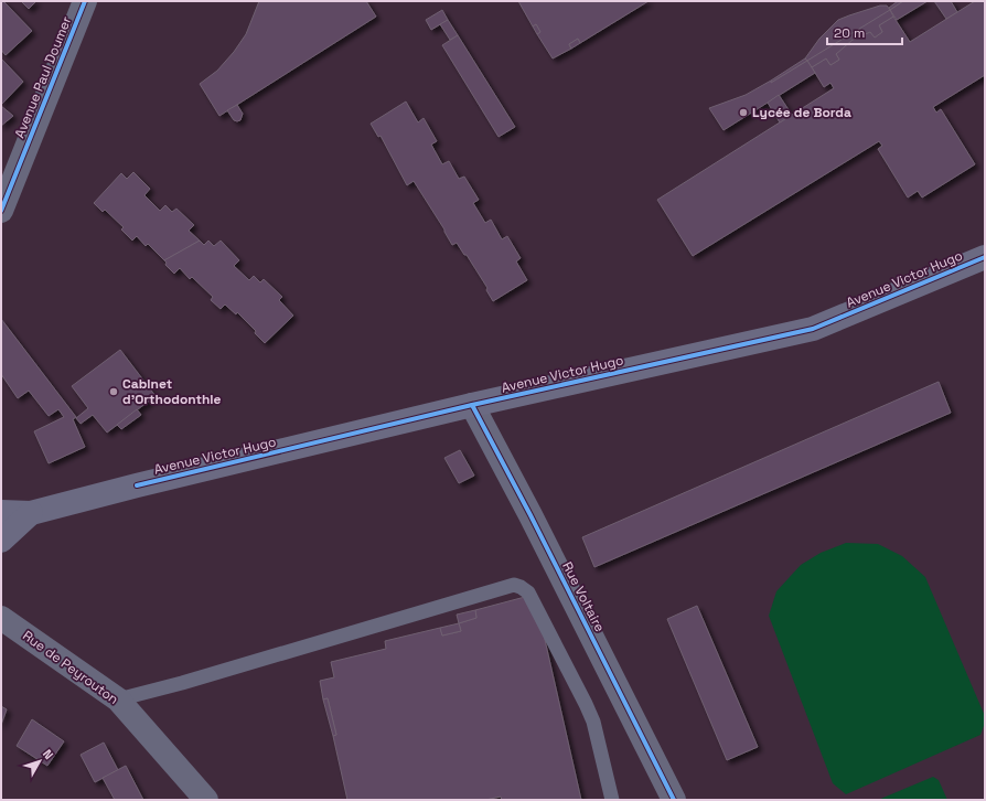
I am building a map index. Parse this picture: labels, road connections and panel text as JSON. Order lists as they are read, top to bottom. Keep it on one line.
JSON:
{"streets":{"main road":["Avenue Victor Hugo"],"street":["Avenue Paul Doumer","Rue Voltaire","Rue de Peyrouton"]},"crossings":[["Avenue Victor Hugo","Rue Voltaire"]],"places":["Lycée de Borda","Cabinet d'Orthodonthie"],"scale_bar":"20 m","north":"top right"}
